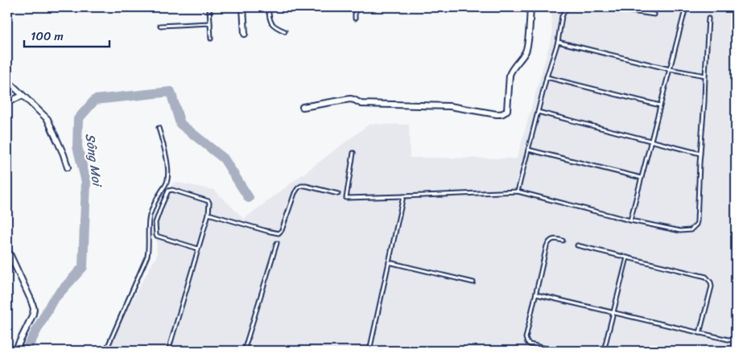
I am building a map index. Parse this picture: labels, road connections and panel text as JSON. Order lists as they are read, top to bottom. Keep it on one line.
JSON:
{"water":["Sông Moi"],"scale_bar":"100 m"}
